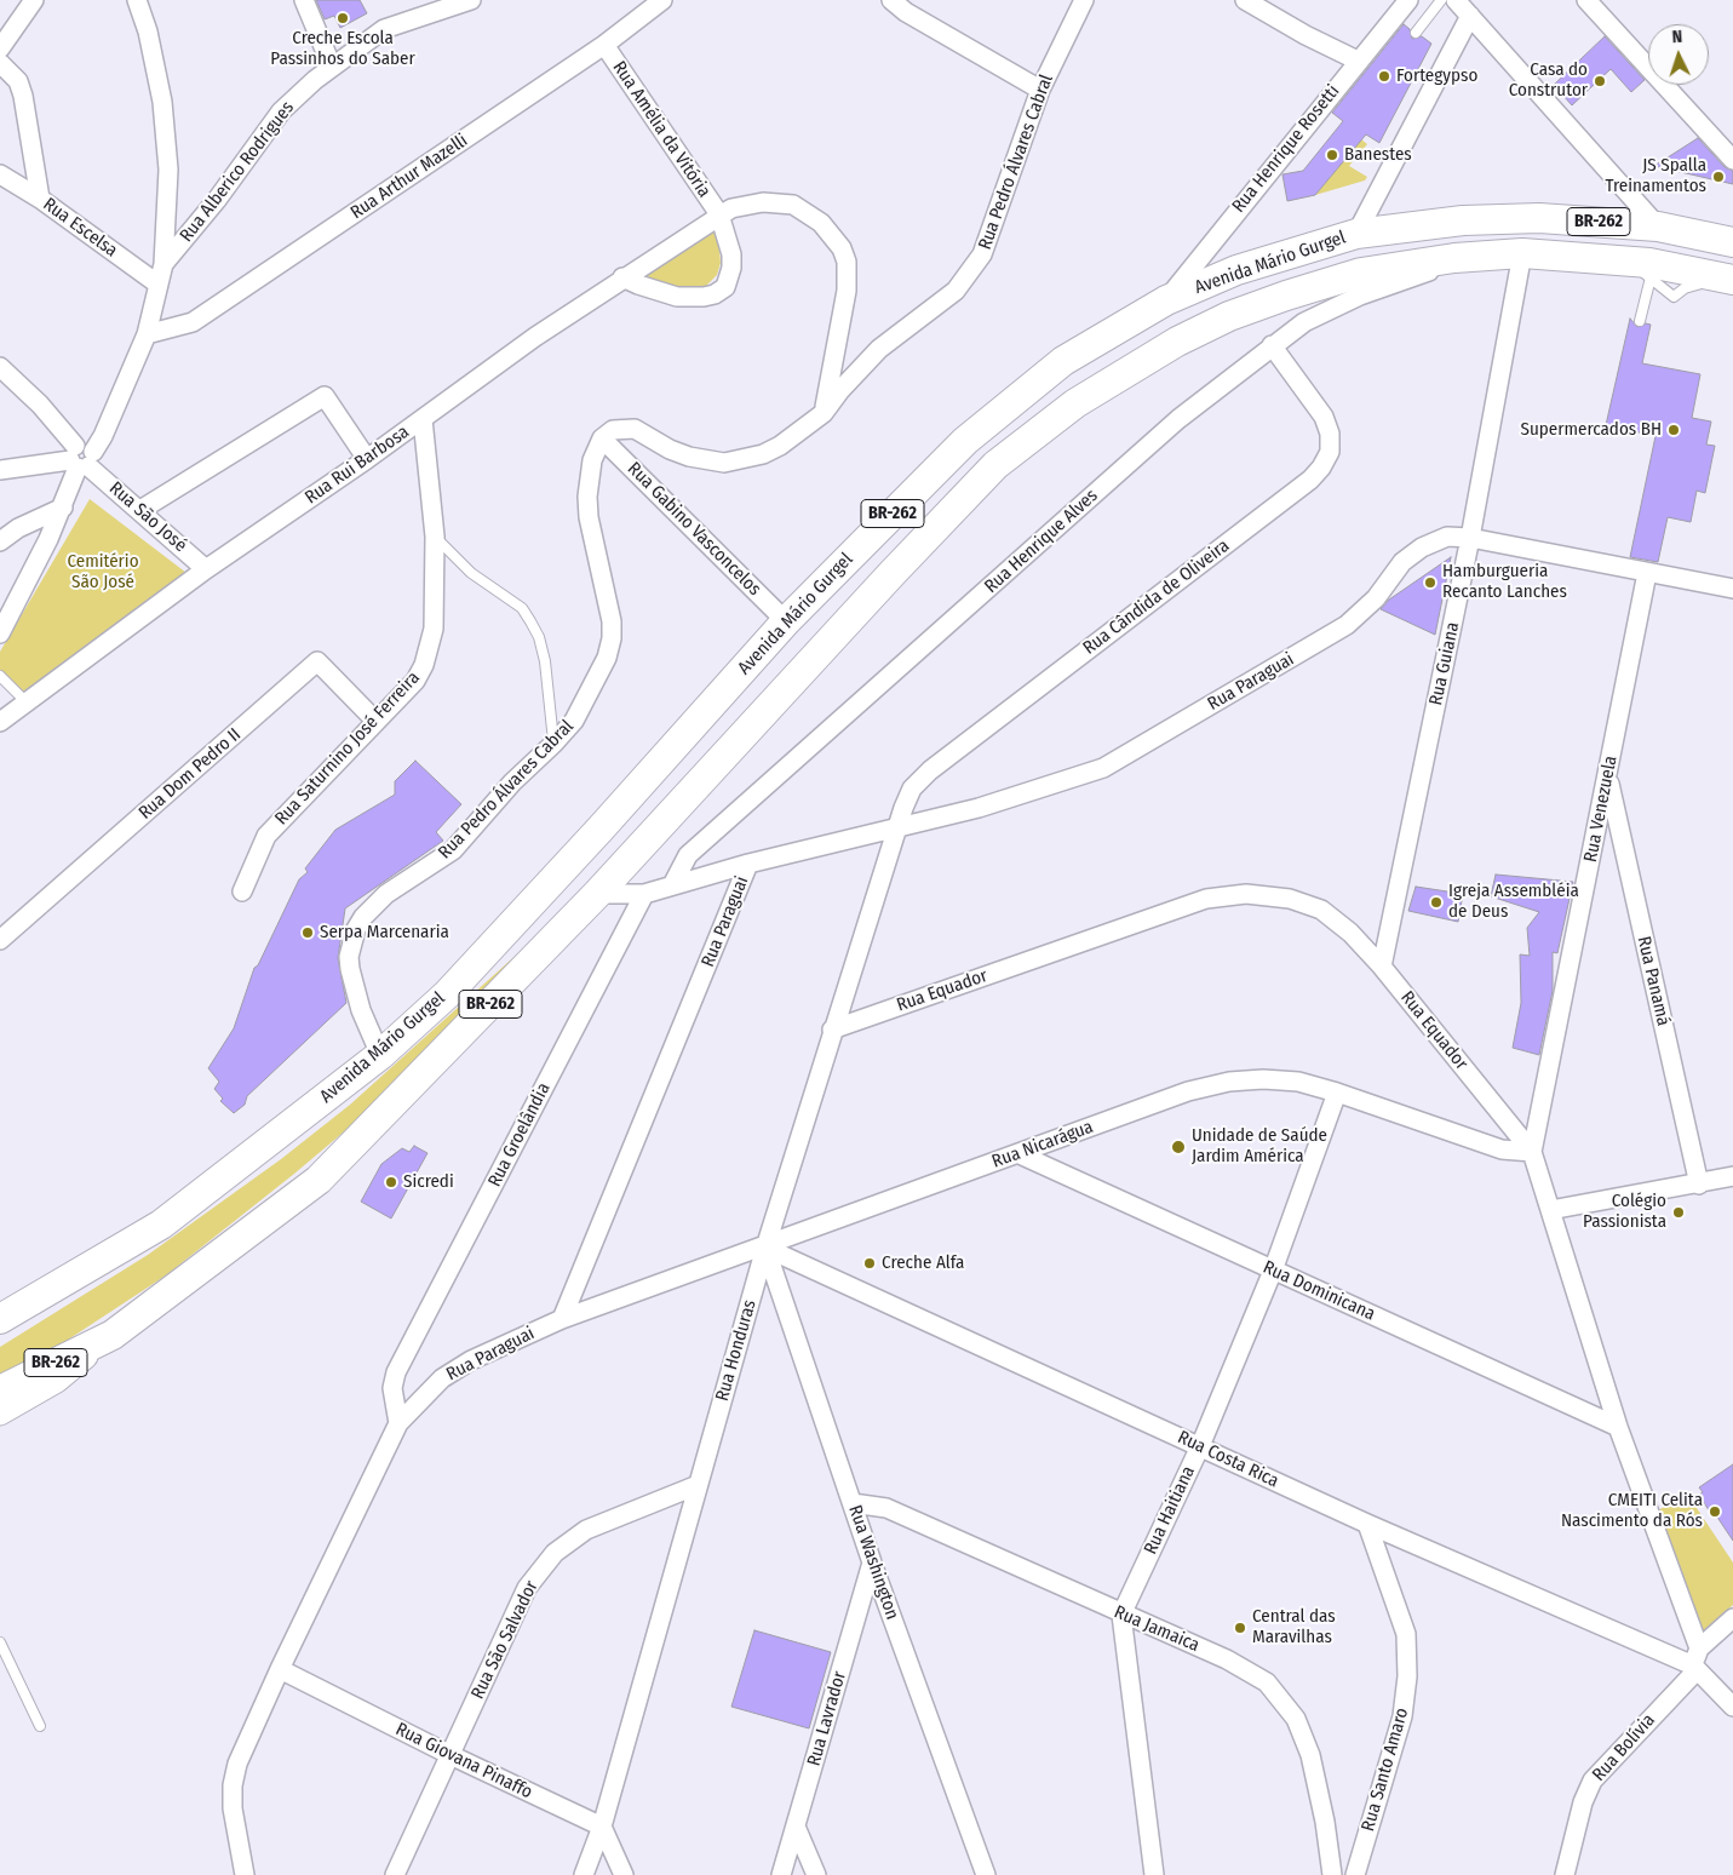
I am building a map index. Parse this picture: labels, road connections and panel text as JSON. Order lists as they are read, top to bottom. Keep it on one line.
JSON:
{"streets":{"main road":["BR-262","Avenida Mário Gurgel"],"street":["Rua Amélia da Vitória","Rua Henrique Rosetti","Rua Pedro Álvares Cabral","Rua Alberico Rodrigues","Rua Arthur Mazelli","Rua Escelsa","Rua Rui Barbosa","Rua São José","Rua Gabino Vasconcelos","Rua Henrique Alves","Rua Cândida de Oliveira","Rua Guiana","Rua Paraguai","Rua Saturnino José Ferreira","Rua Dom Pedro II","Rua Venezuela","Rua Panamá","Rua Equador","Rua Groelândia","Rua Nicarágua","Rua Dominicana","Rua Honduras","Rua Costa Rica","Rua Haitiana","Rua Washington","Rua Jamaica","Rua São Salvador","Rua Lavrador","Rua Bolívia","Rua Giovana Pinaffo","Rua Santo Amaro"]},"crossings":[["Rua Amélia da Vitória","Rua Arthur Mazelli"],["Rua Amélia da Vitória","Rua Rui Barbosa"],["Rua Henrique Rosetti","Avenida Mário Gurgel"],["Rua Pedro Álvares Cabral","Avenida Mário Gurgel"],["Rua Pedro Álvares Cabral","Rua Rui Barbosa"],["Rua Pedro Álvares Cabral","Rua Gabino Vasconcelos"],["Avenida Mário Gurgel","Rua Gabino Vasconcelos"],["Avenida Mário Gurgel","Rua Henrique Alves"],["Avenida Mário Gurgel","Rua Guiana"],["Rua Rui Barbosa","Rua São José"],["Rua Rui Barbosa","Rua Saturnino José Ferreira"],["Rua Henrique Alves","Rua Cândida de Oliveira"],["Rua Henrique Alves","Rua Paraguai"],["Rua Cândida de Oliveira","Rua Paraguai"],["Rua Cândida de Oliveira","Rua Honduras"],["Rua Guiana","Rua Paraguai"],["Rua Guiana","Rua Equador"],["Rua Paraguai","Rua Venezuela"],["Rua Paraguai","Rua Groelândia"],["Rua Paraguai","Rua Nicarágua"],["Rua Paraguai","Rua Honduras"],["Rua Paraguai","Rua Giovana Pinaffo"],["Rua Saturnino José Ferreira","Rua Dom Pedro II"],["Rua Venezuela","Rua Panamá"],["Rua Venezuela","Rua Equador"],["Rua Venezuela","Rua Nicarágua"],["Rua Equador","Rua Nicarágua"],["Rua Equador","Rua Dominicana"],["Rua Equador","Rua Honduras"],["Rua Equador","Rua Costa Rica"],["Rua Equador","Rua Bolívia"],["Rua Nicarágua","Rua Dominicana"],["Rua Nicarágua","Rua Honduras"],["Rua Nicarágua","Rua Costa Rica"],["Rua Nicarágua","Rua Haitiana"],["Rua Nicarágua","Rua Washington"],["Rua Dominicana","Rua Haitiana"],["Rua Honduras","Rua Costa Rica"],["Rua Honduras","Rua Washington"],["Rua Honduras","Rua São Salvador"],["Rua Honduras","Rua Giovana Pinaffo"],["Rua Costa Rica","Rua Haitiana"],["Rua Costa Rica","Rua Washington"],["Rua Costa Rica","Rua Bolívia"],["Rua Costa Rica","Rua Santo Amaro"],["Rua Haitiana","Rua Jamaica"],["Rua Washington","Rua Jamaica"],["Rua Washington","Rua Lavrador"],["Rua São Salvador","Rua Giovana Pinaffo"]],"parks":["Cemitério São José"],"places":["Creche Escola Passinhos do Saber","Fortegypso","Casa do Construtor","Banestes","JS Spalla Treinamentos","Supermercados BH","Hamburgueria Recanto Lanches","Igreja Assembléia de Deus","Serpa Marcenaria","Unidade de Saúde Jardim América","Sicredi","Colégio Passionista","Creche Alfa","CMEITI Celita Nascimento da Rós","Central das Maravilhas"],"north":"top"}
